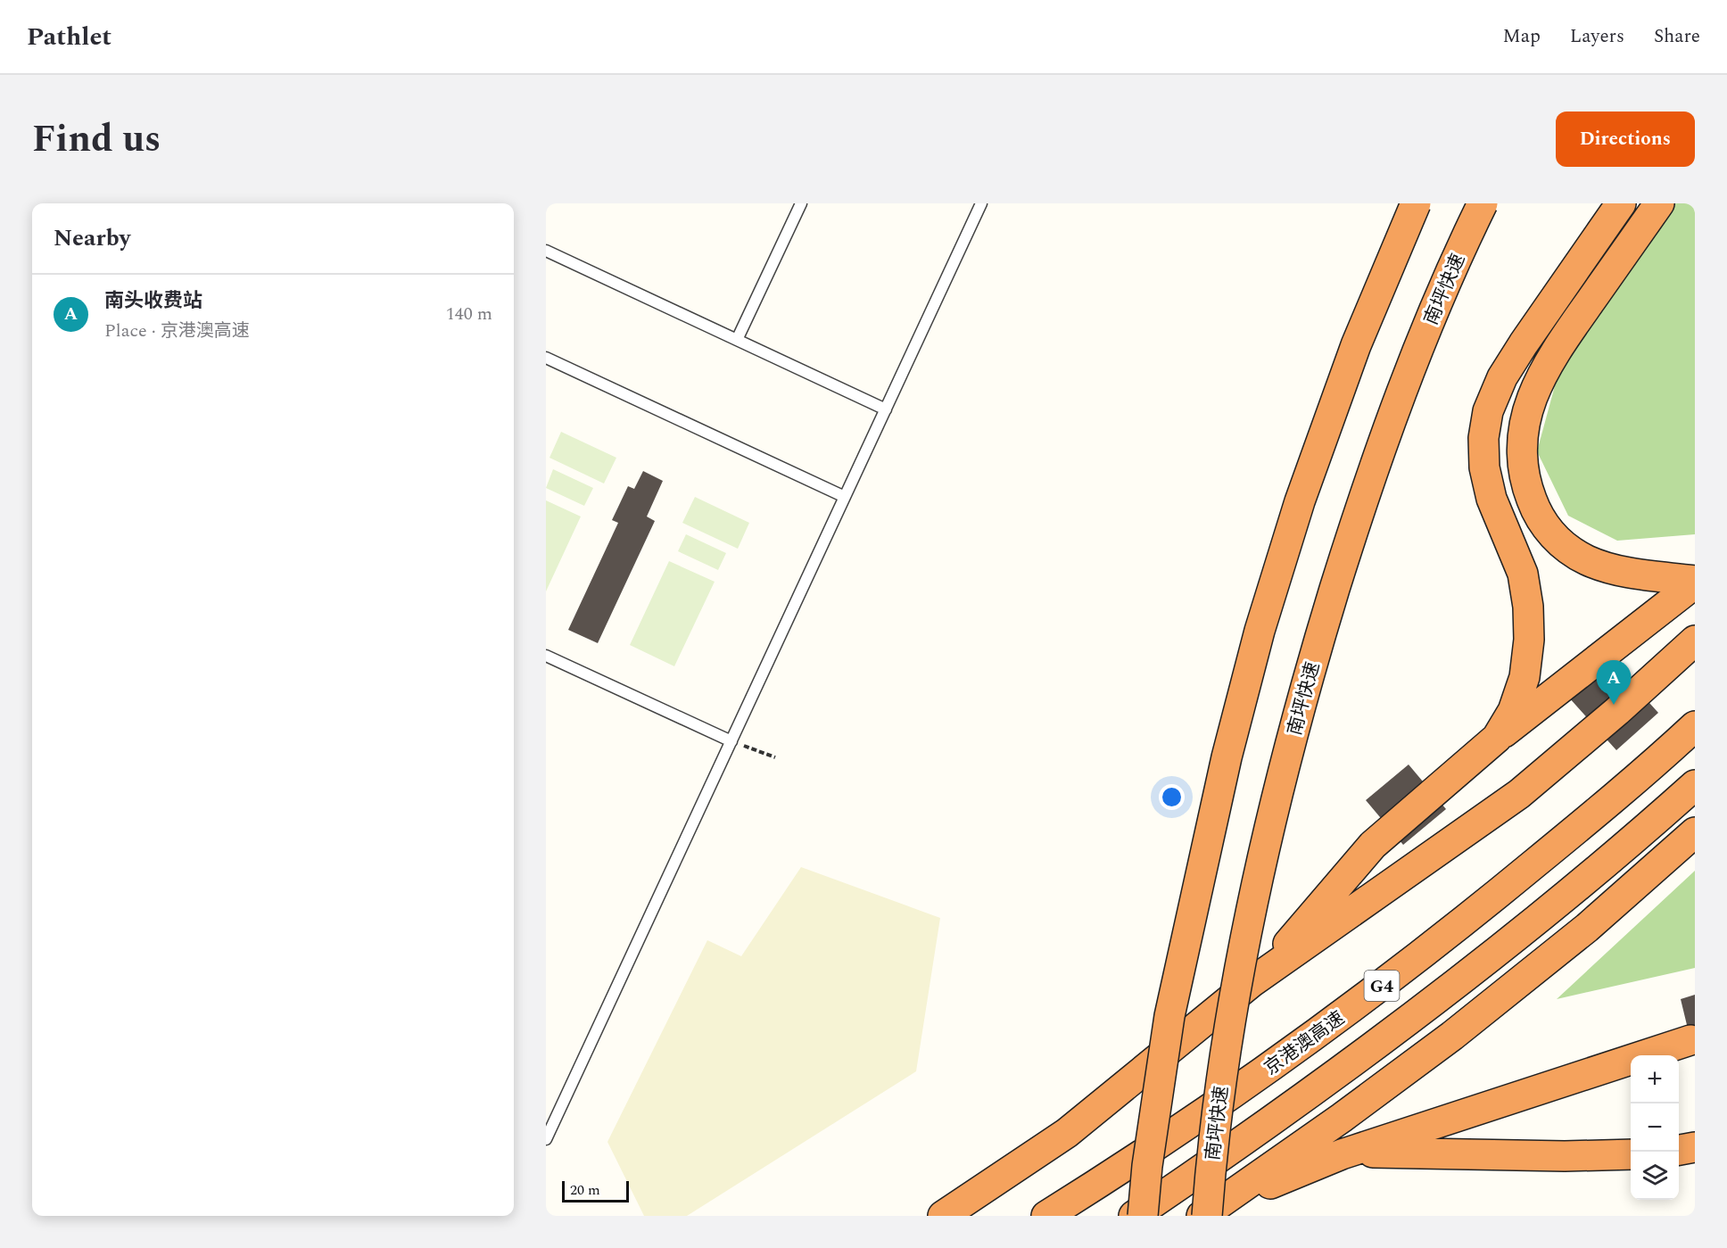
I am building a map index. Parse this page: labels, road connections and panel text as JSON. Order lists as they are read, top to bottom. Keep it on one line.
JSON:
{"streets":{"highway":["南坪快速","G4","京港澳高速"]},"scale_bar":"20 m","page":{"header":"Pathlet","nav":["Map","Layers","Share"],"title":"Find us","buttons":"Directions","heading":"Nearby","list":[{"mark":"A","name":"南头收费站","note":"Place · 京港澳高速","value":"140 m"}],"pins":"A","map_buttons":["+","−"],"scale":"20 m"}}
